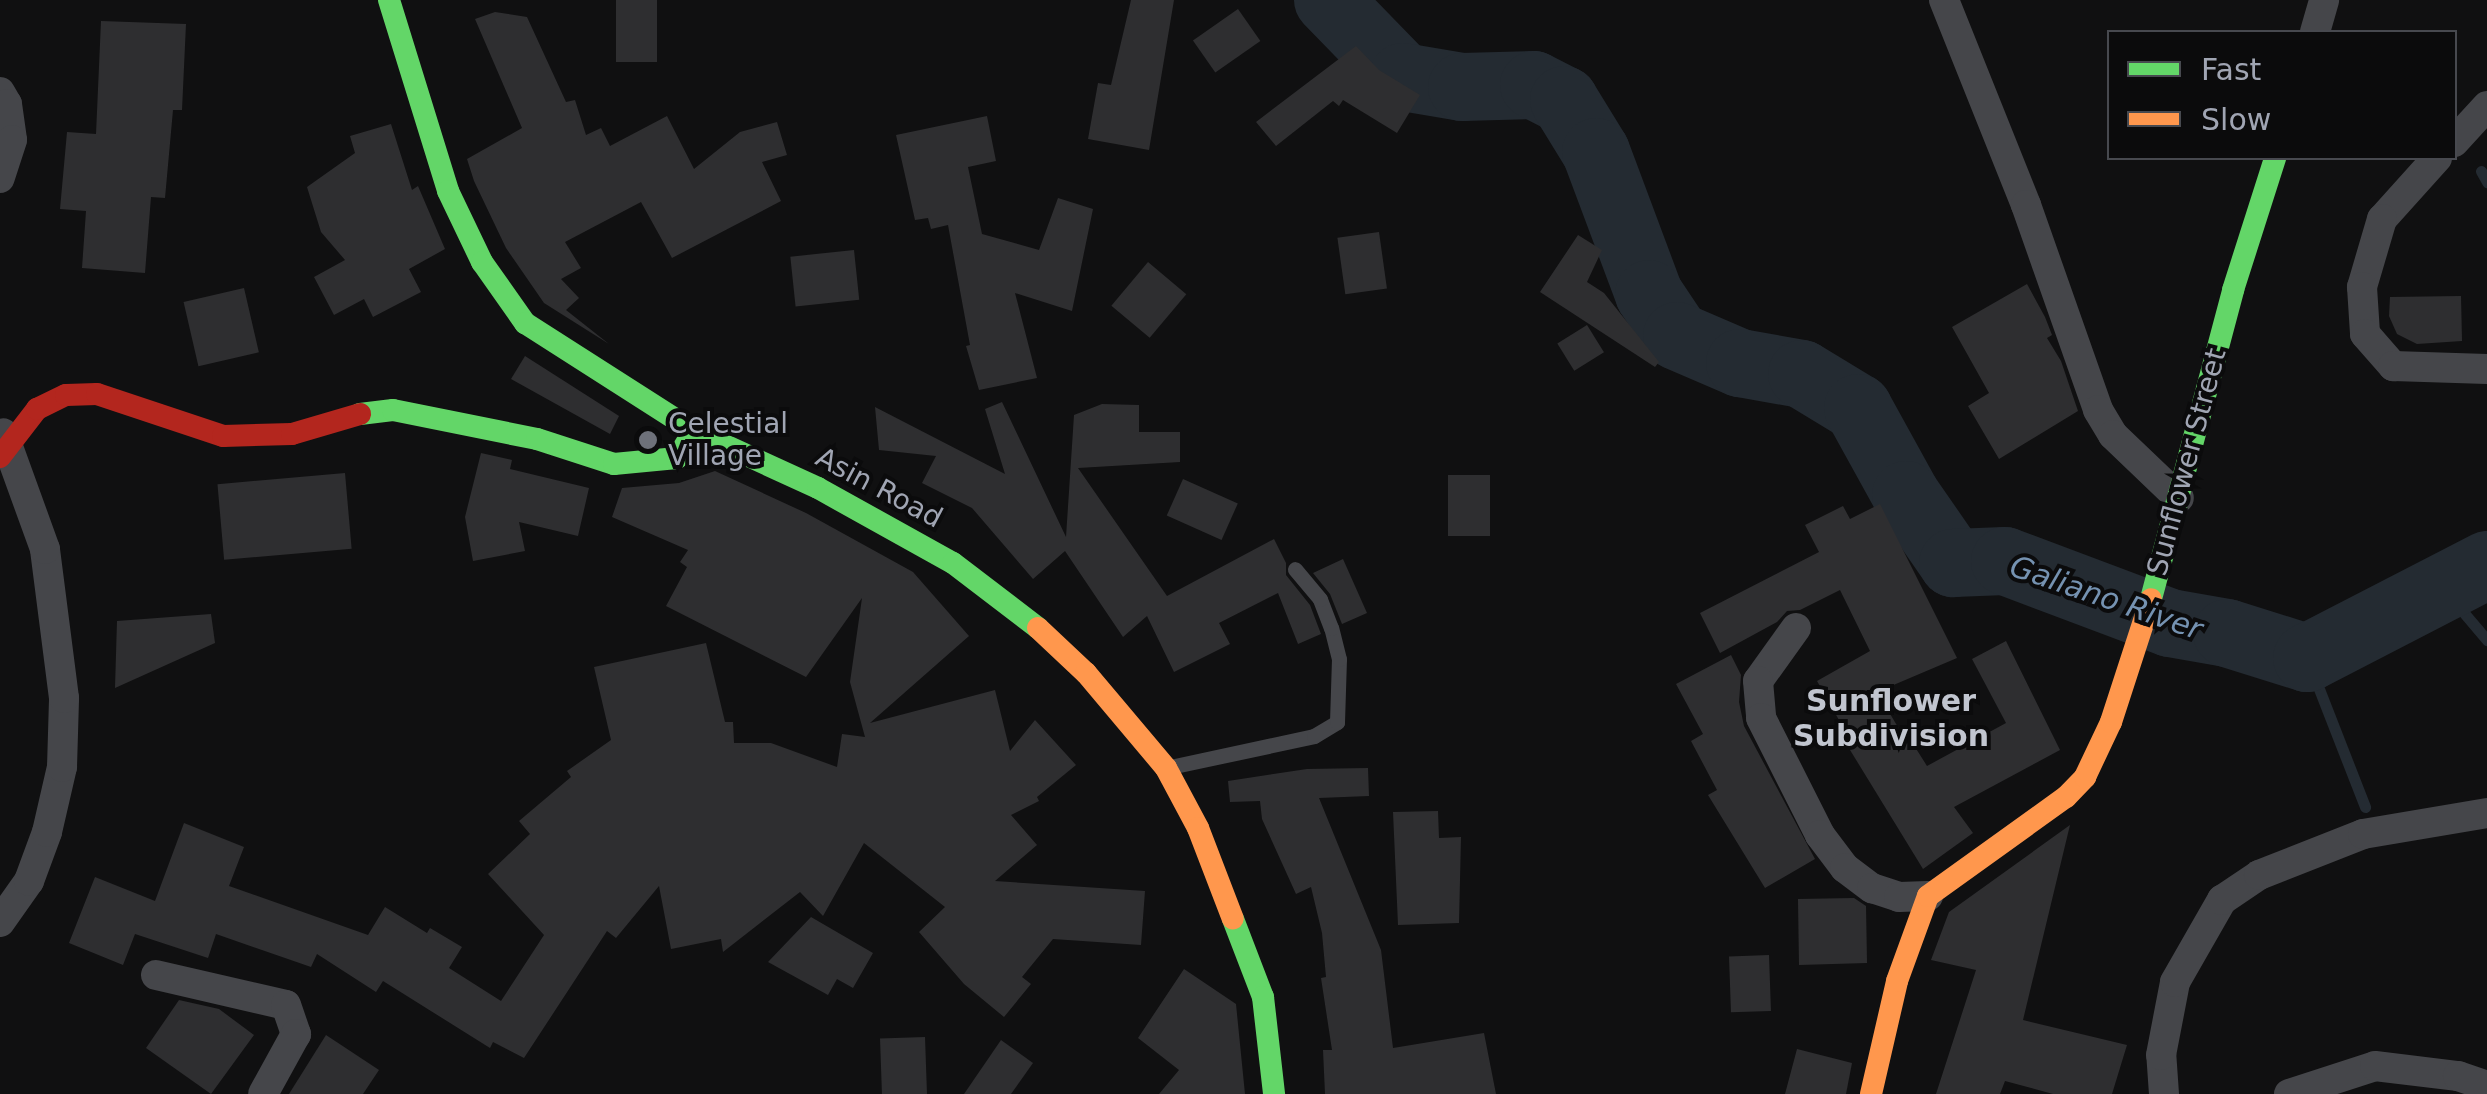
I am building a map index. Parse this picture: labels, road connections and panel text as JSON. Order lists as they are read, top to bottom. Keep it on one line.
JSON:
{"streets":{"street":["Sunflower Street","Asin Road"]},"districts":["Sunflower Subdivision"],"water":["Galiano River"],"places":["Celestial Village"],"legend":["Fast","Slow"]}
